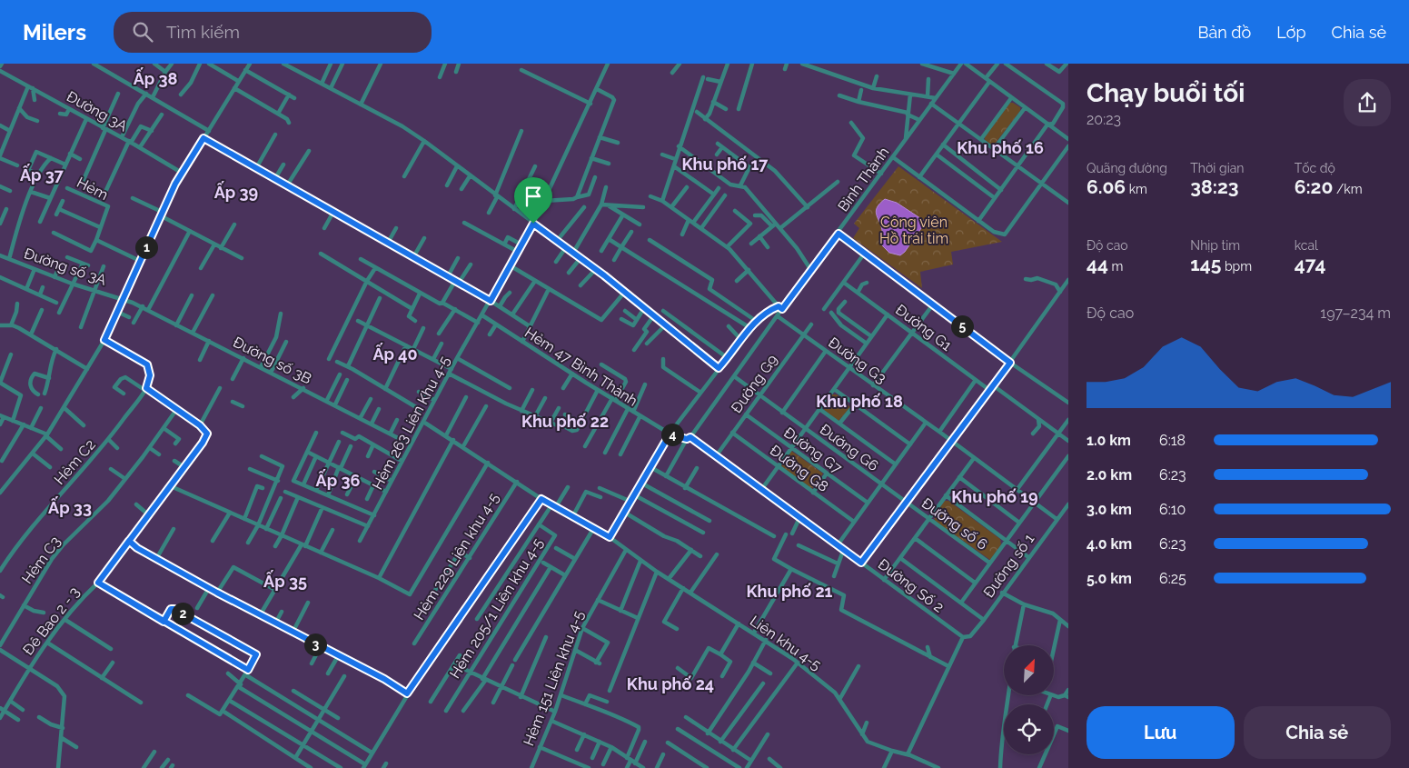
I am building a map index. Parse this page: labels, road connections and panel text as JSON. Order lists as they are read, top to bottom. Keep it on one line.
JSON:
{"streets":{"street":["Đường 3A","Bình Thành","Hẻm","Đường số 3A","Đường G1","Đường số 3B","Đường G3","Hẻm 47 Bình Thành","Đường G9","Hẻm 263 Liên Khu 4-5","Đường G6","Đường G7","Hẻm C2","Đường G8","Đường số 6","Hẻm 229 Liên khu 4-5","Hẻm C3","Đường số 1","Đường Số 2","Hẻm 205/1 Liên khu 4-5","Đê Bao 2 - 3","Liên khu 4-5","Hẻm 151 Liên khu 4-5"]},"crossings":[["Bình Thành","Đường G3"],["Bình Thành","Đường G6"],["Bình Thành","Đường Số 2"],["Đường số 3A","Đường số 3B"],["Đường số 3B","Hẻm 263 Liên Khu 4-5"],["Đường G3","Đường G9"],["Đường G3","Đường số 1"],["Hẻm 47 Bình Thành","Hẻm 263 Liên Khu 4-5"],["Đường G9","Đường G6"],["Đường G9","Đường G7"],["Đường G9","Đường G8"],["Đường G9","Đường Số 2"],["Hẻm 263 Liên Khu 4-5","Liên khu 4-5"],["Đường G6","Đường số 6"],["Hẻm 229 Liên khu 4-5","Liên khu 4-5"],["Đường số 1","Đường Số 2"],["Liên khu 4-5","Hẻm 151 Liên khu 4-5"]],"districts":["Ấp 38","Khu phố 16","Khu phố 17","Ấp 37","Ấp 39","Ấp 40","Khu phố 18","Khu phố 22","Ấp 36","Khu phố 19","Ấp 33","Ấp 35","Khu phố 21","Khu phố 24"],"parks":["Công viên Hồ trái tim"],"north":"top right","page":{"header":"Milers","search":"Tìm kiếm","nav":["Bản đồ","Lớp","Chia sẻ"],"heading":["Chạy buổi tối","20:23"],"stats":[["Quãng đường","6.06 km"],["Thời gian","38:23"],["Tốc độ","6:20 /km"],["Độ cao","44 m"],["Nhịp tim","145 bpm"],["kcal","474"]],"pins":["1","5","4","2","3"],"chart":["Độ cao","197–234 m"],"list":[{"name":"1.0 km","note":"6:18"},{"name":"2.0 km","note":"6:23"},{"name":"3.0 km","note":"6:10"},{"name":"4.0 km","note":"6:23"},{"name":"5.0 km","note":"6:25"}],"buttons":["Lưu","Chia sẻ"]}}
